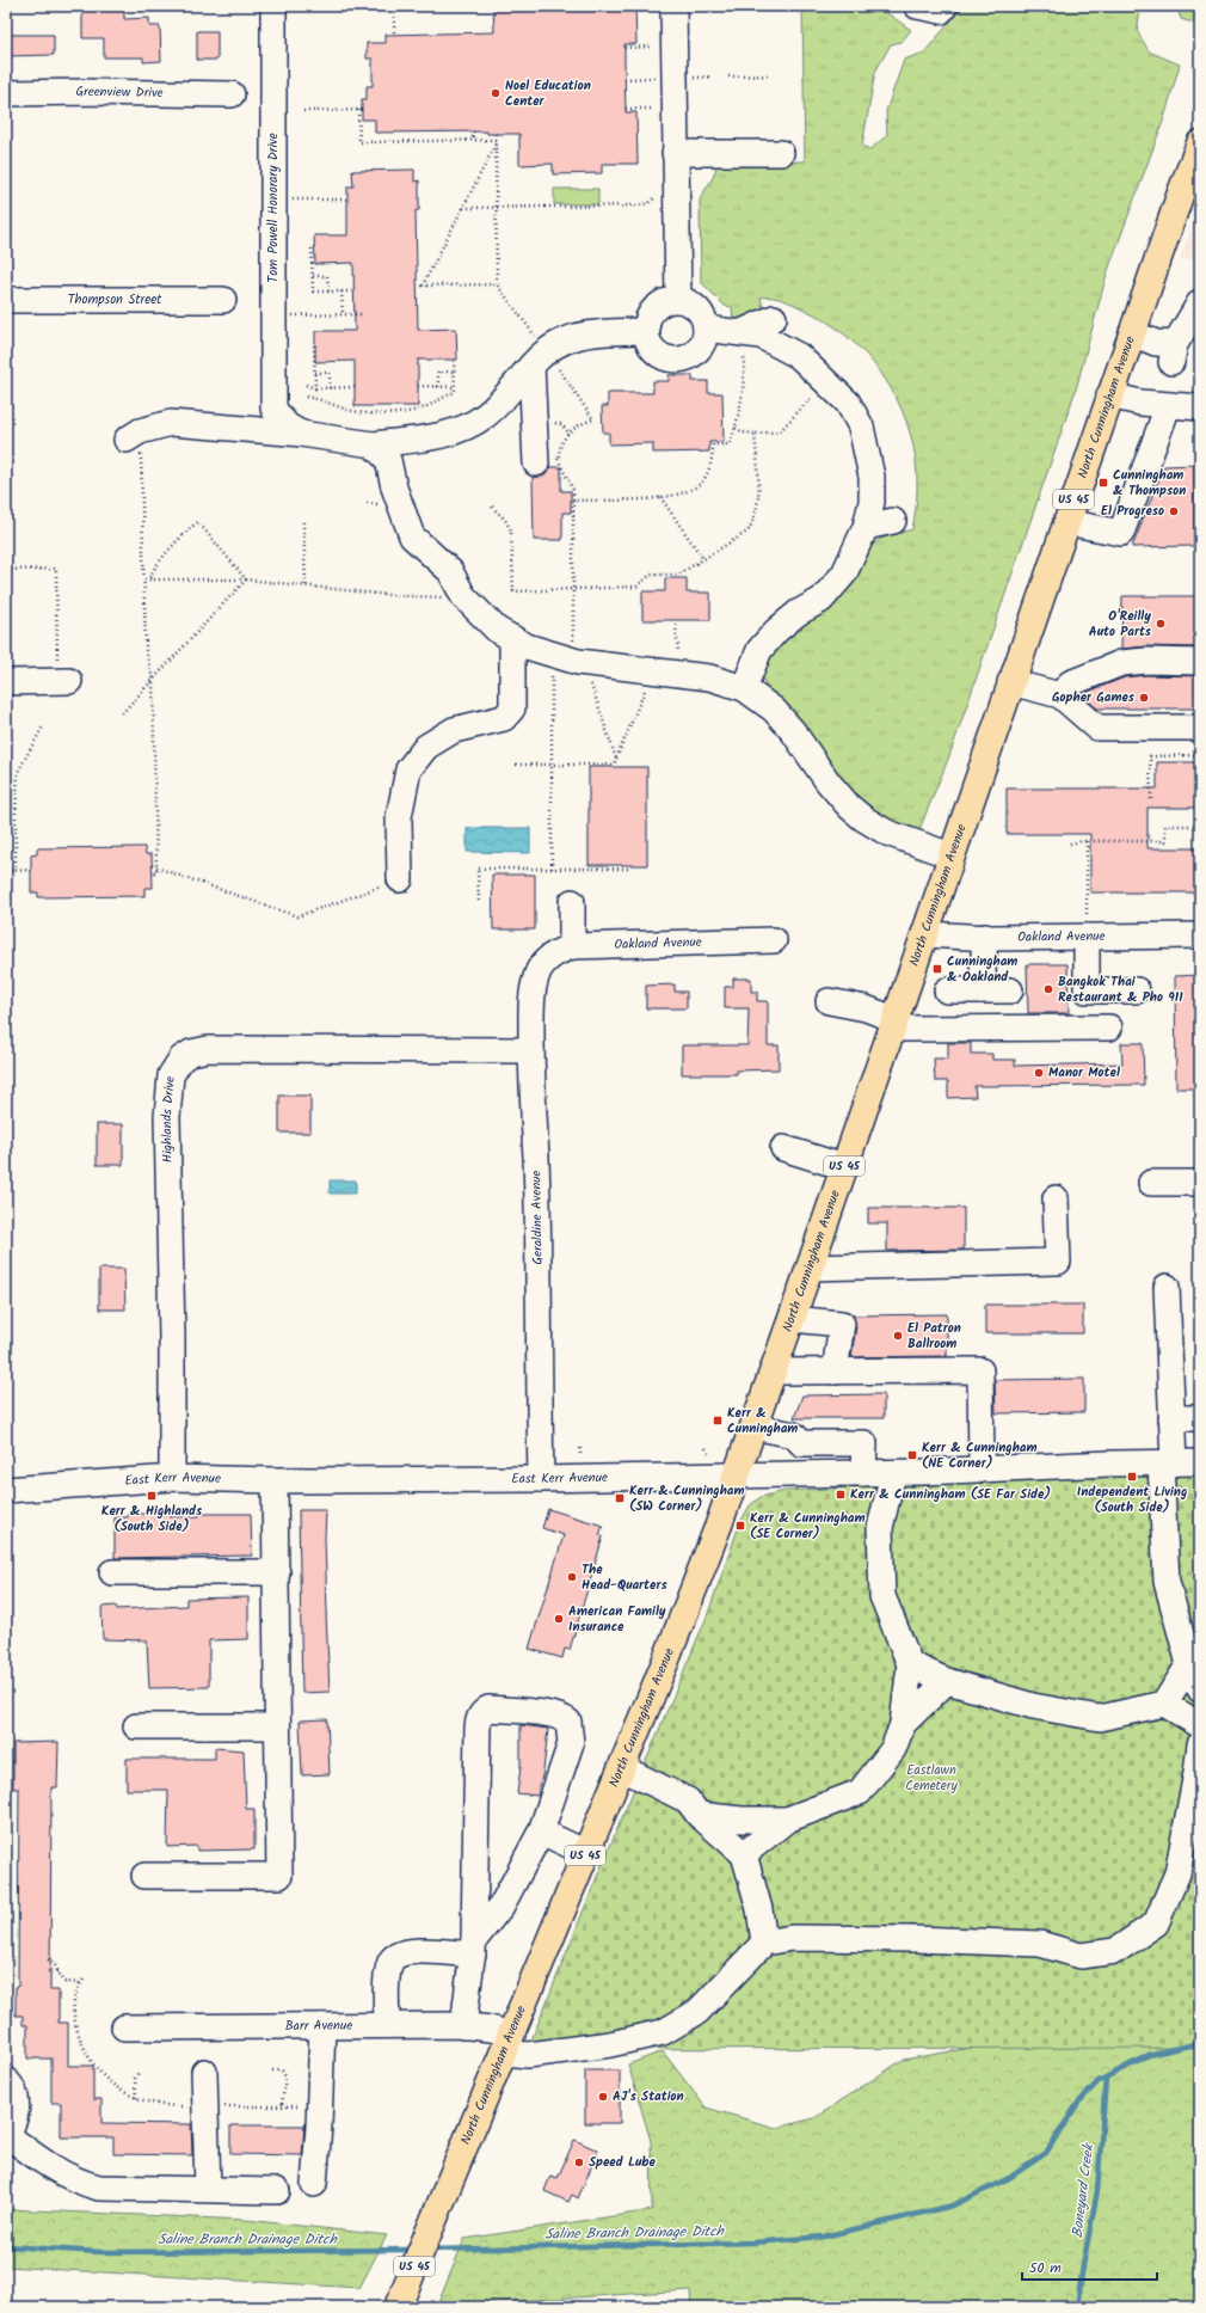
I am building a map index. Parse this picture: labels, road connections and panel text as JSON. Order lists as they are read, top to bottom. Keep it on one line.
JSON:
{"streets":{"main road":["North Cunningham Avenue","US 45"],"street":["Greenview Drive","Tom Powell Honorary Drive","Thompson Street","Oakland Avenue","Highlands Drive","Geraldine Avenue","East Kerr Avenue","Barr Avenue"]},"crossings":[["North Cunningham Avenue","Oakland Avenue"],["North Cunningham Avenue","East Kerr Avenue"],["North Cunningham Avenue","Barr Avenue"],["Oakland Avenue","Geraldine Avenue"],["Highlands Drive","Geraldine Avenue"],["Highlands Drive","East Kerr Avenue"],["Geraldine Avenue","East Kerr Avenue"]],"water":["Boneyard Creek","Saline Branch Drainage Ditch"],"parks":["Eastlawn Cemetery"],"places":{"other":["Noel Education Center","El Progreso","O'Reilly Auto Parts","Gopher Games","Bangkok Thai Restaurant & Pho 911","Manor Motel","El Patron Ballroom","The Head-Quarters","American Family Insurance","AJ's Station","Speed Lube"],"transit":["Cunningham & Thompson","Cunningham & Oakland","Kerr & Cunningham","Kerr & Cunningham (NE Corner)","Independent Living (South Side)","Kerr & Cunningham (SE Far Side)","Kerr & Highlands (South Side)","Kerr & Cunningham (SW Corner)","Kerr & Cunningham (SE Corner)"]},"scale_bar":"50 m"}
